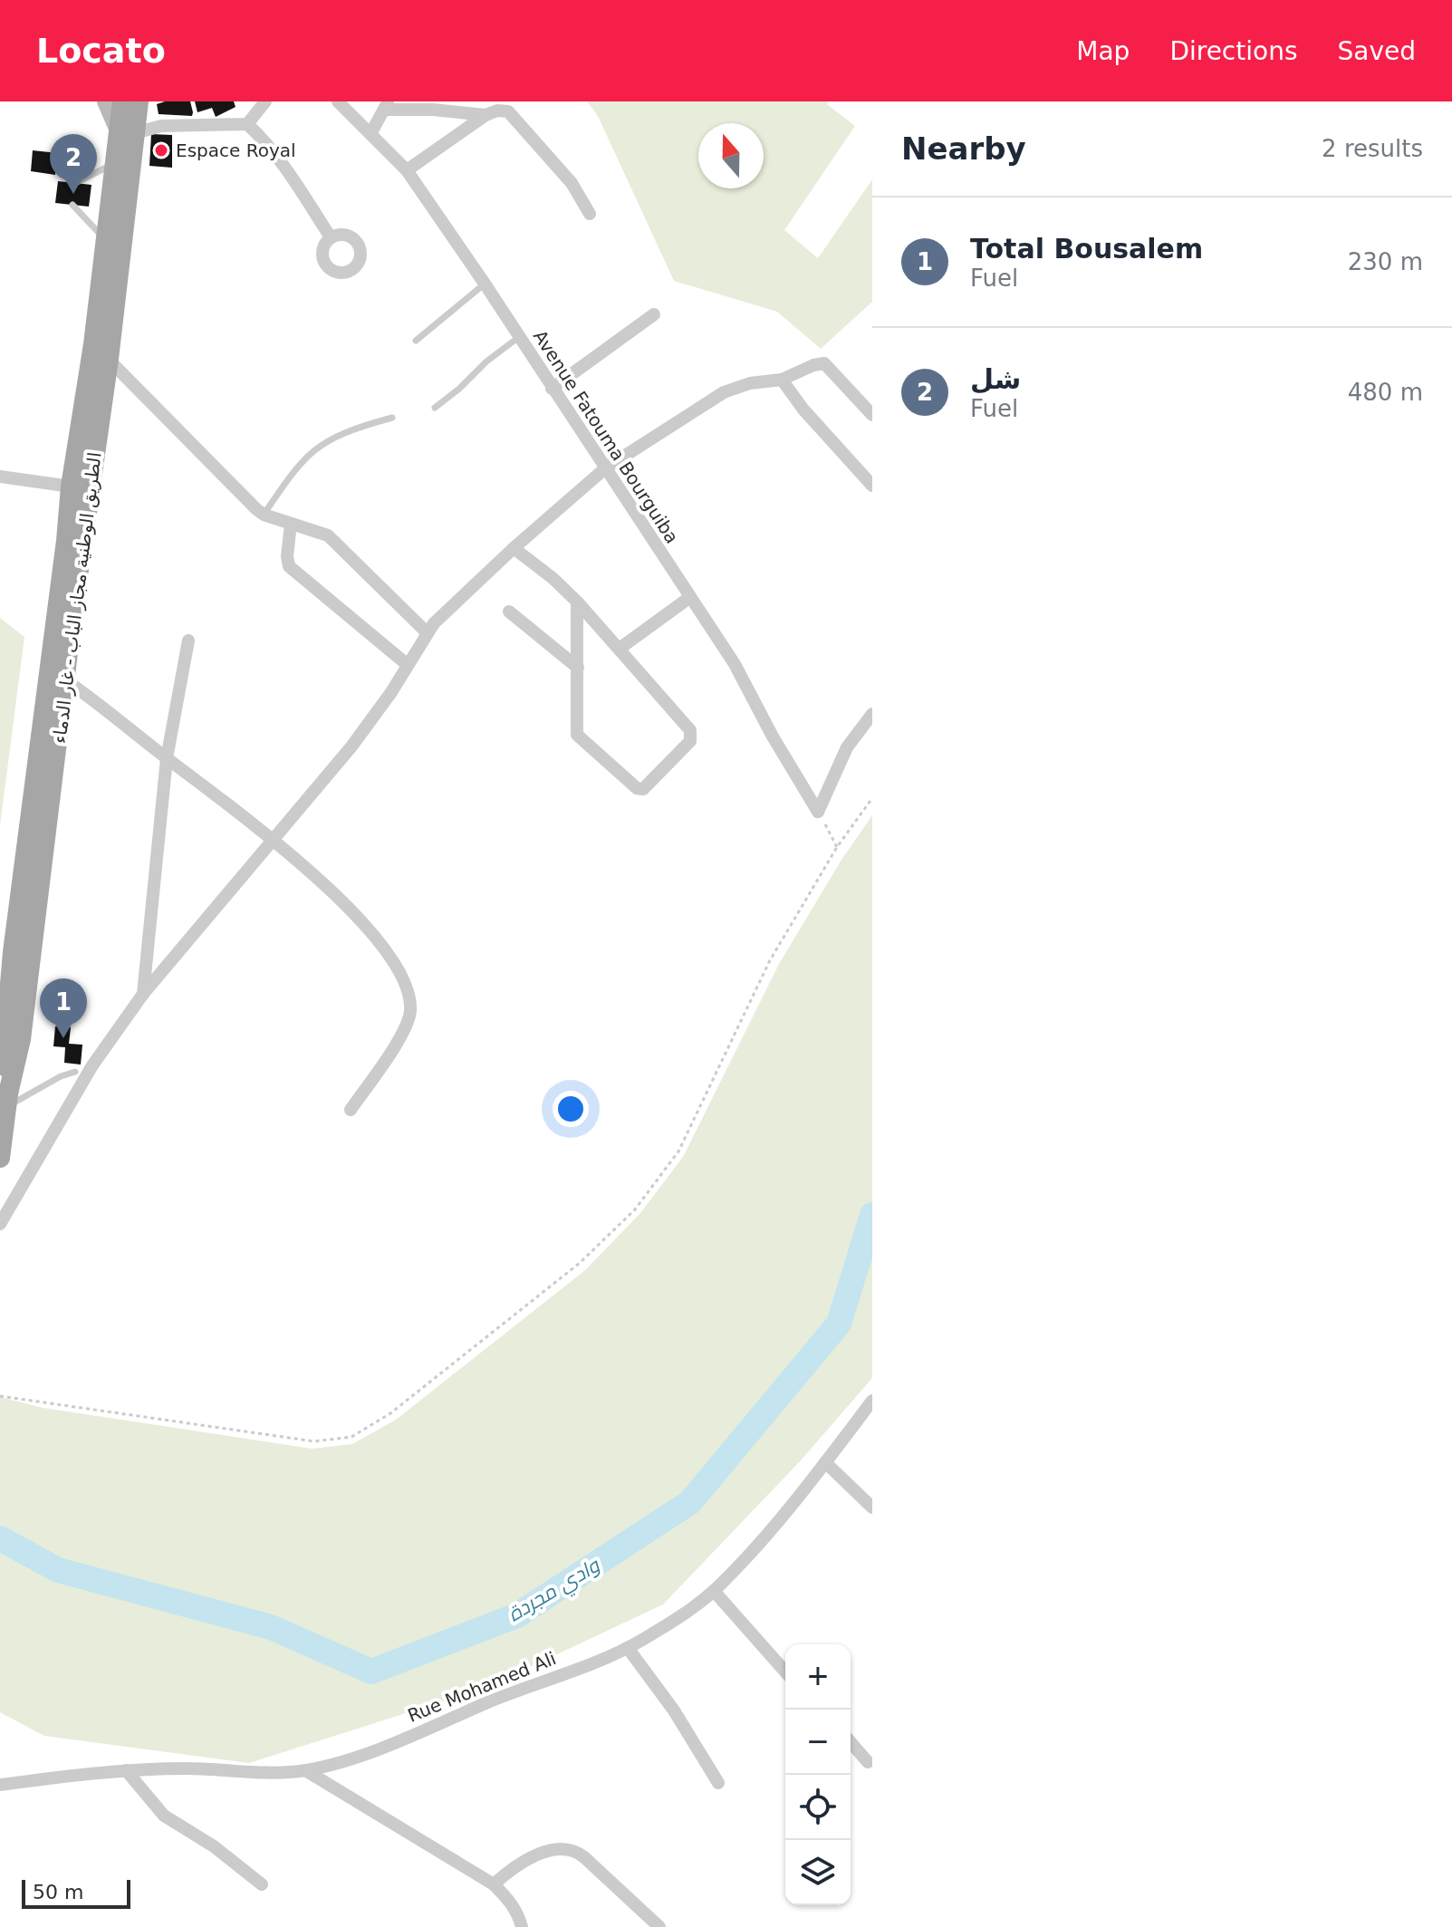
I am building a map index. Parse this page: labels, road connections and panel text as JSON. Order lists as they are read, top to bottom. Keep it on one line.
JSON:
{"streets":{"main road":["الطريق الوطنية مجاز الباب - غار الدماء"],"street":["Avenue Fatouma Bourguiba","Rue Mohamed Ali"]},"water":["وادي مجردة"],"places":["Espace Royal"],"scale_bar":"50 m","north":"top","page":{"header":"Locato","nav":["Map","Directions","Saved"],"heading":["Nearby","2 results"],"pins":["2","1"],"list":[{"mark":"1","name":"Total Bousalem","note":"Fuel","value":"230 m"},{"mark":"2","name":"شل","note":"Fuel","value":"480 m"}],"map_buttons":["+","−"],"scale":"50 m"}}
